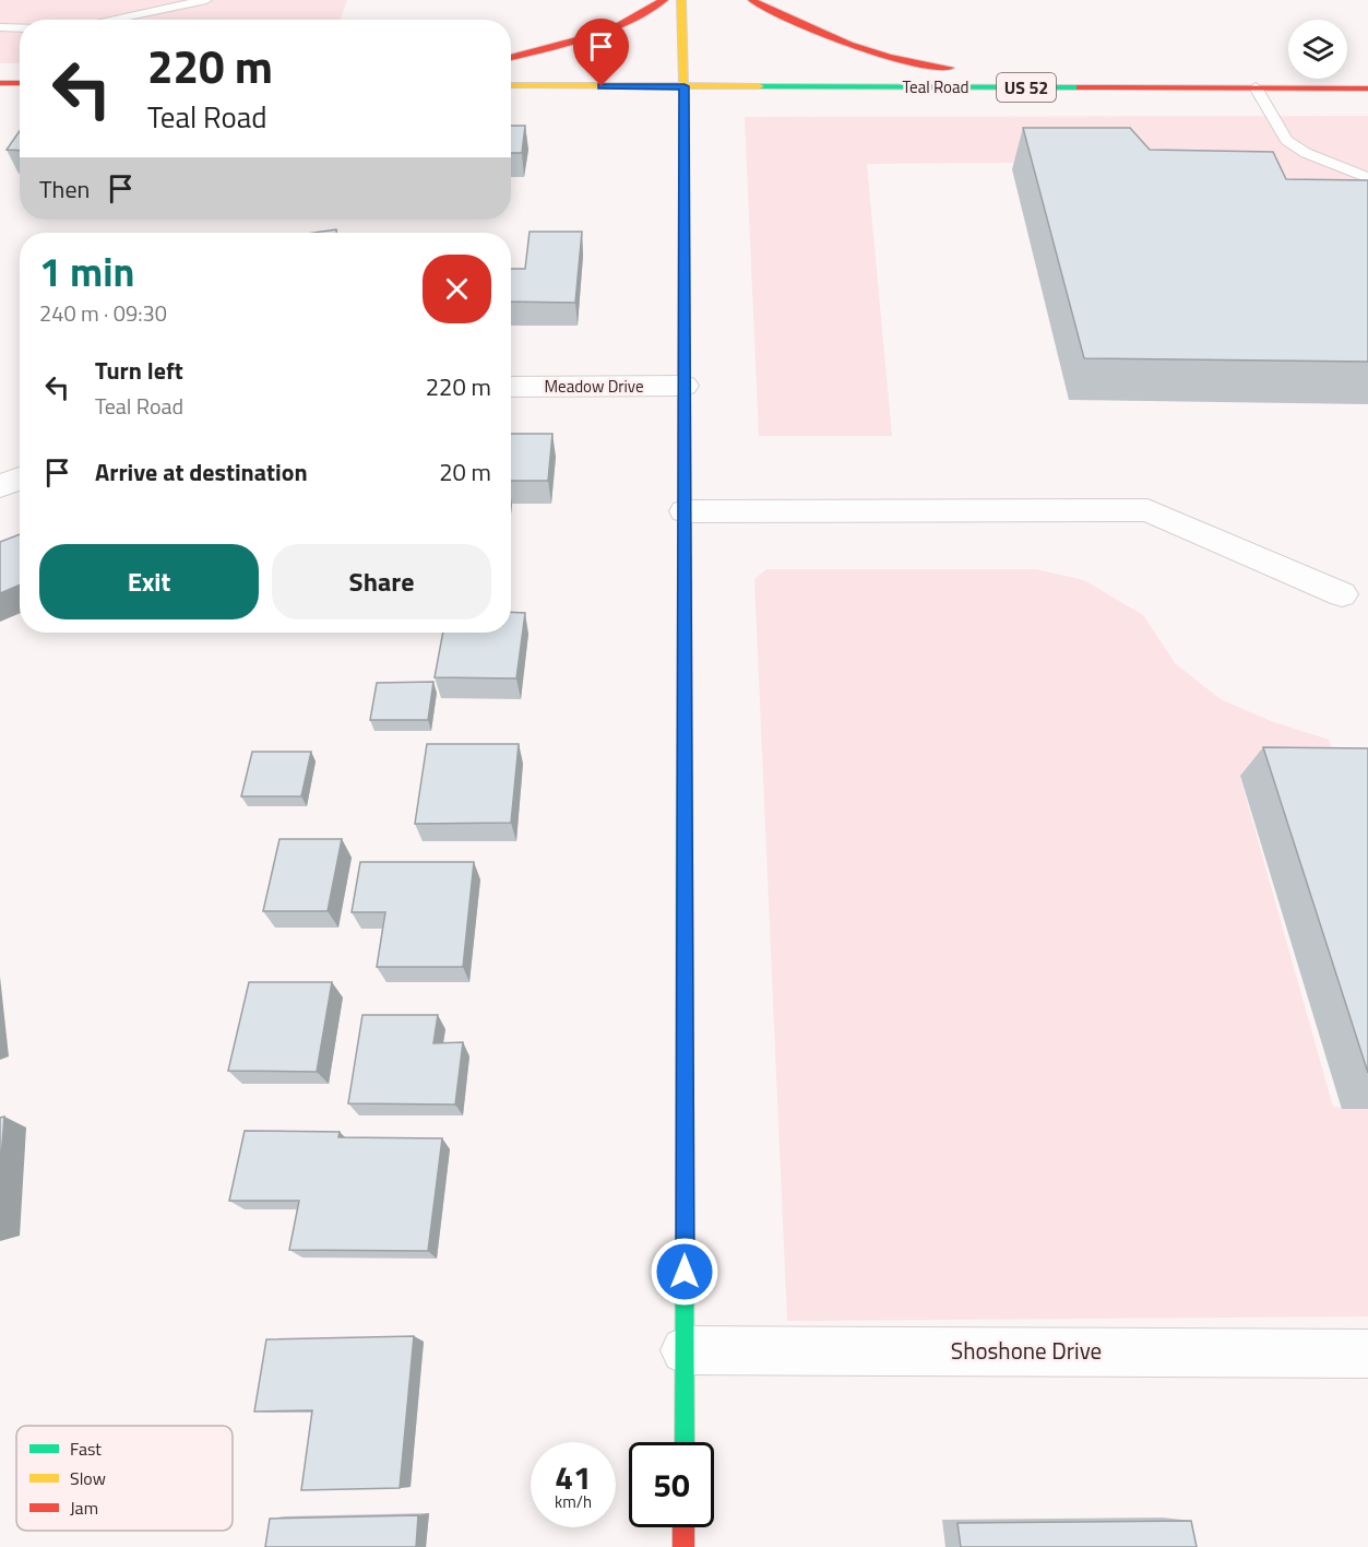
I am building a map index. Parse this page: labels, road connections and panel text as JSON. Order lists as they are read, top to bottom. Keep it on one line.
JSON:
{"streets":{"main road":["Teal Road","US 52"],"street":["Meadow Drive","Shoshone Drive"]},"legend":["Fast","Slow","Jam"],"page":{"turn":["220 m","Teal Road"],"then":"Then","heading":["1 min","240 m · 09:30"],"list":[{"name":"Turn left","note":"Teal Road","value":"220 m"},{"name":"Arrive at destination","value":"20 m"}],"buttons":["Exit","Share"],"speed":"41 km/h","limit":"50"}}
